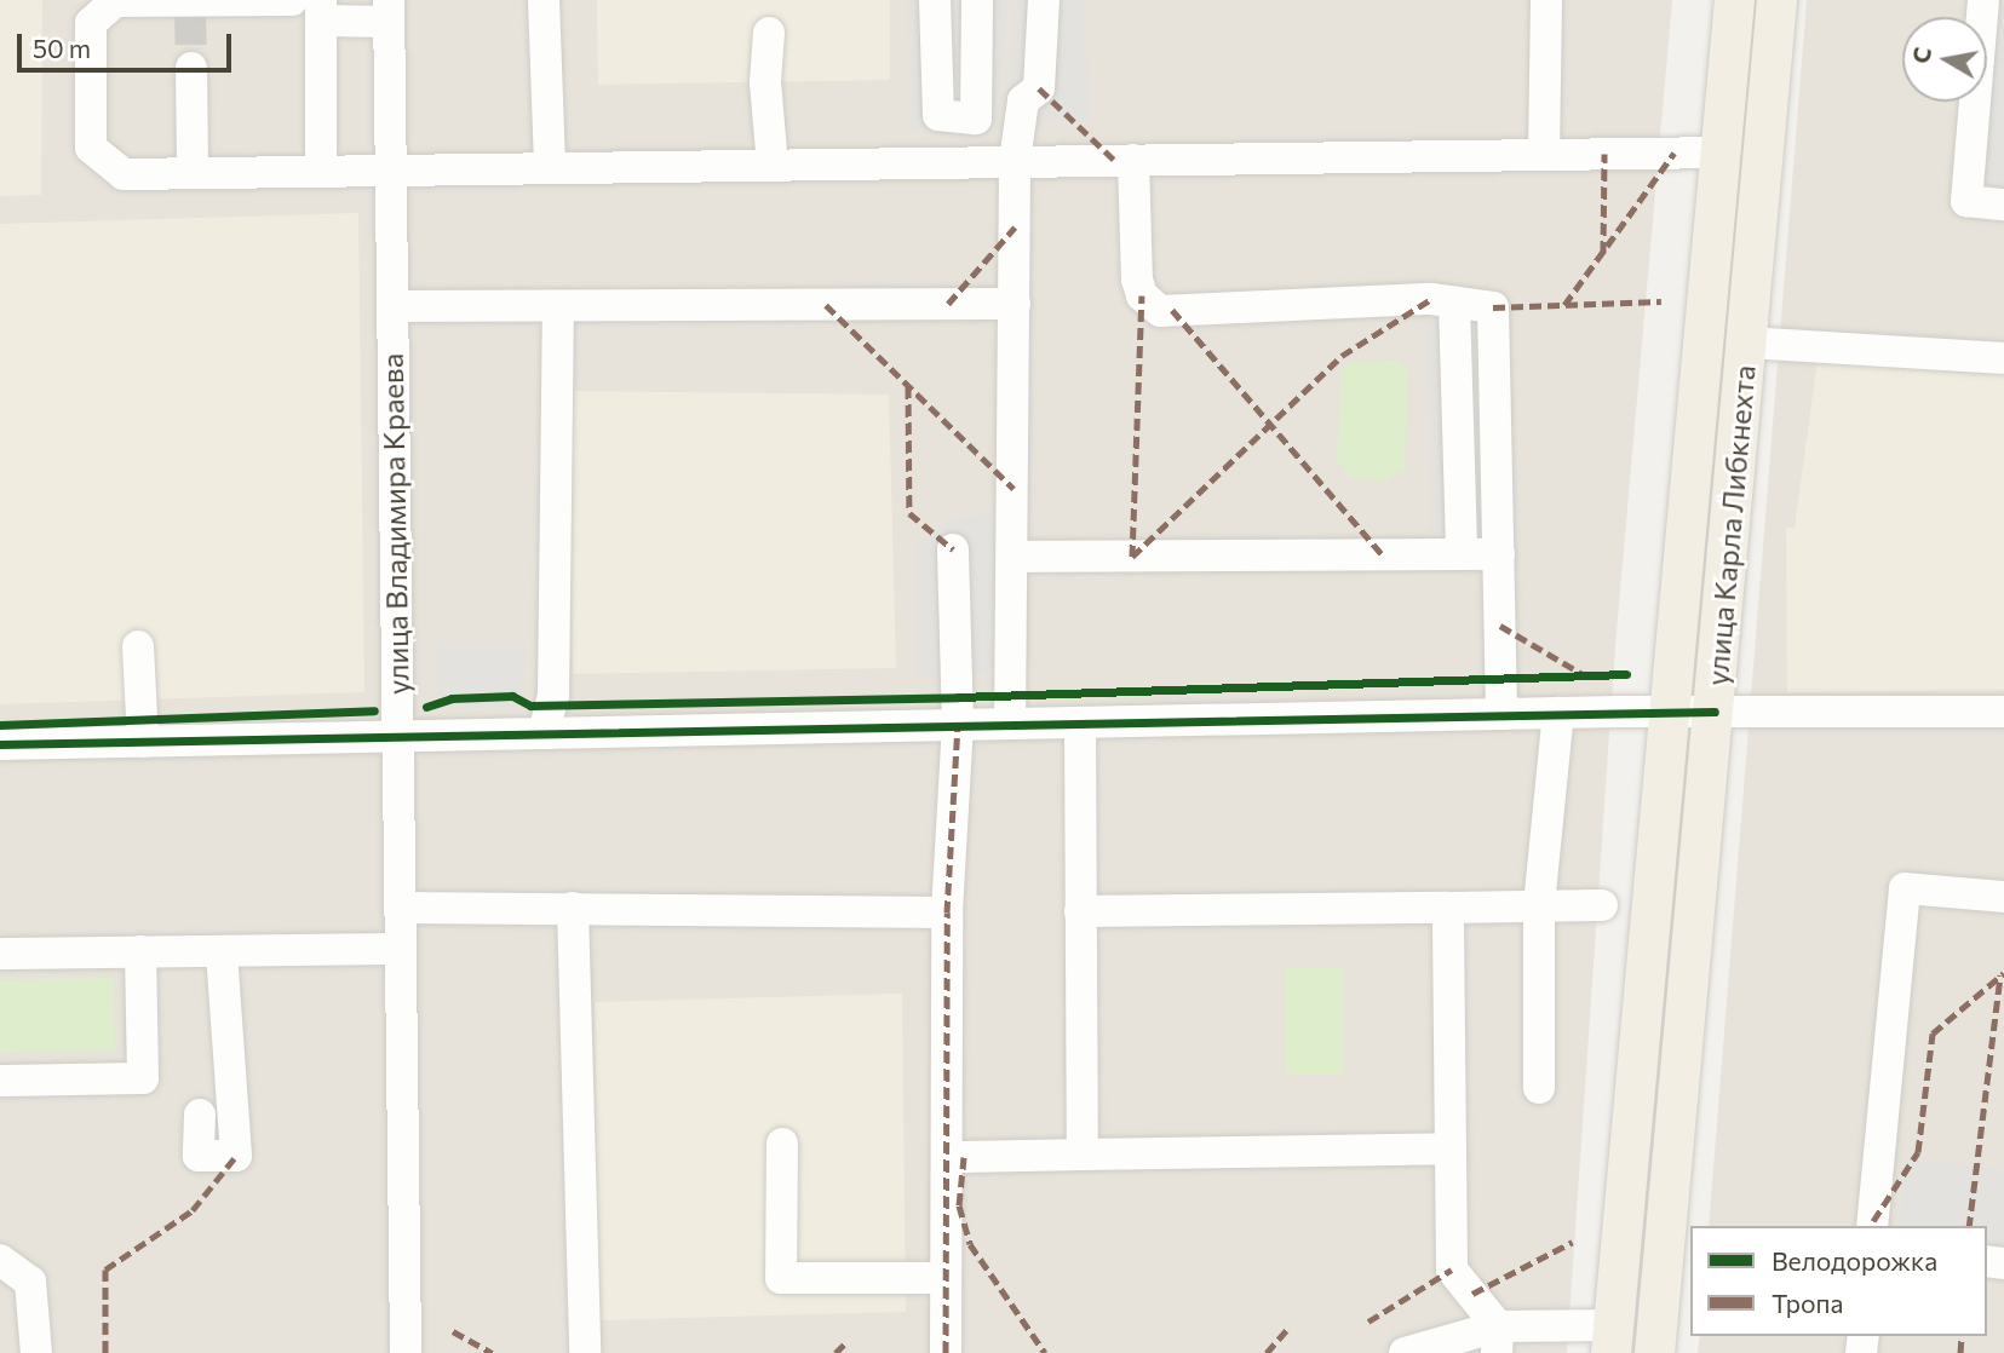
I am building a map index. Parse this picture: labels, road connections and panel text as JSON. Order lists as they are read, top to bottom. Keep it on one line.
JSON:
{"streets":{"main road":["улица Карла Либкнехта"],"street":["улица Владимира Краева"]},"legend":["Велодорожка","Тропа"],"scale_bar":"50 m","north":"left"}
